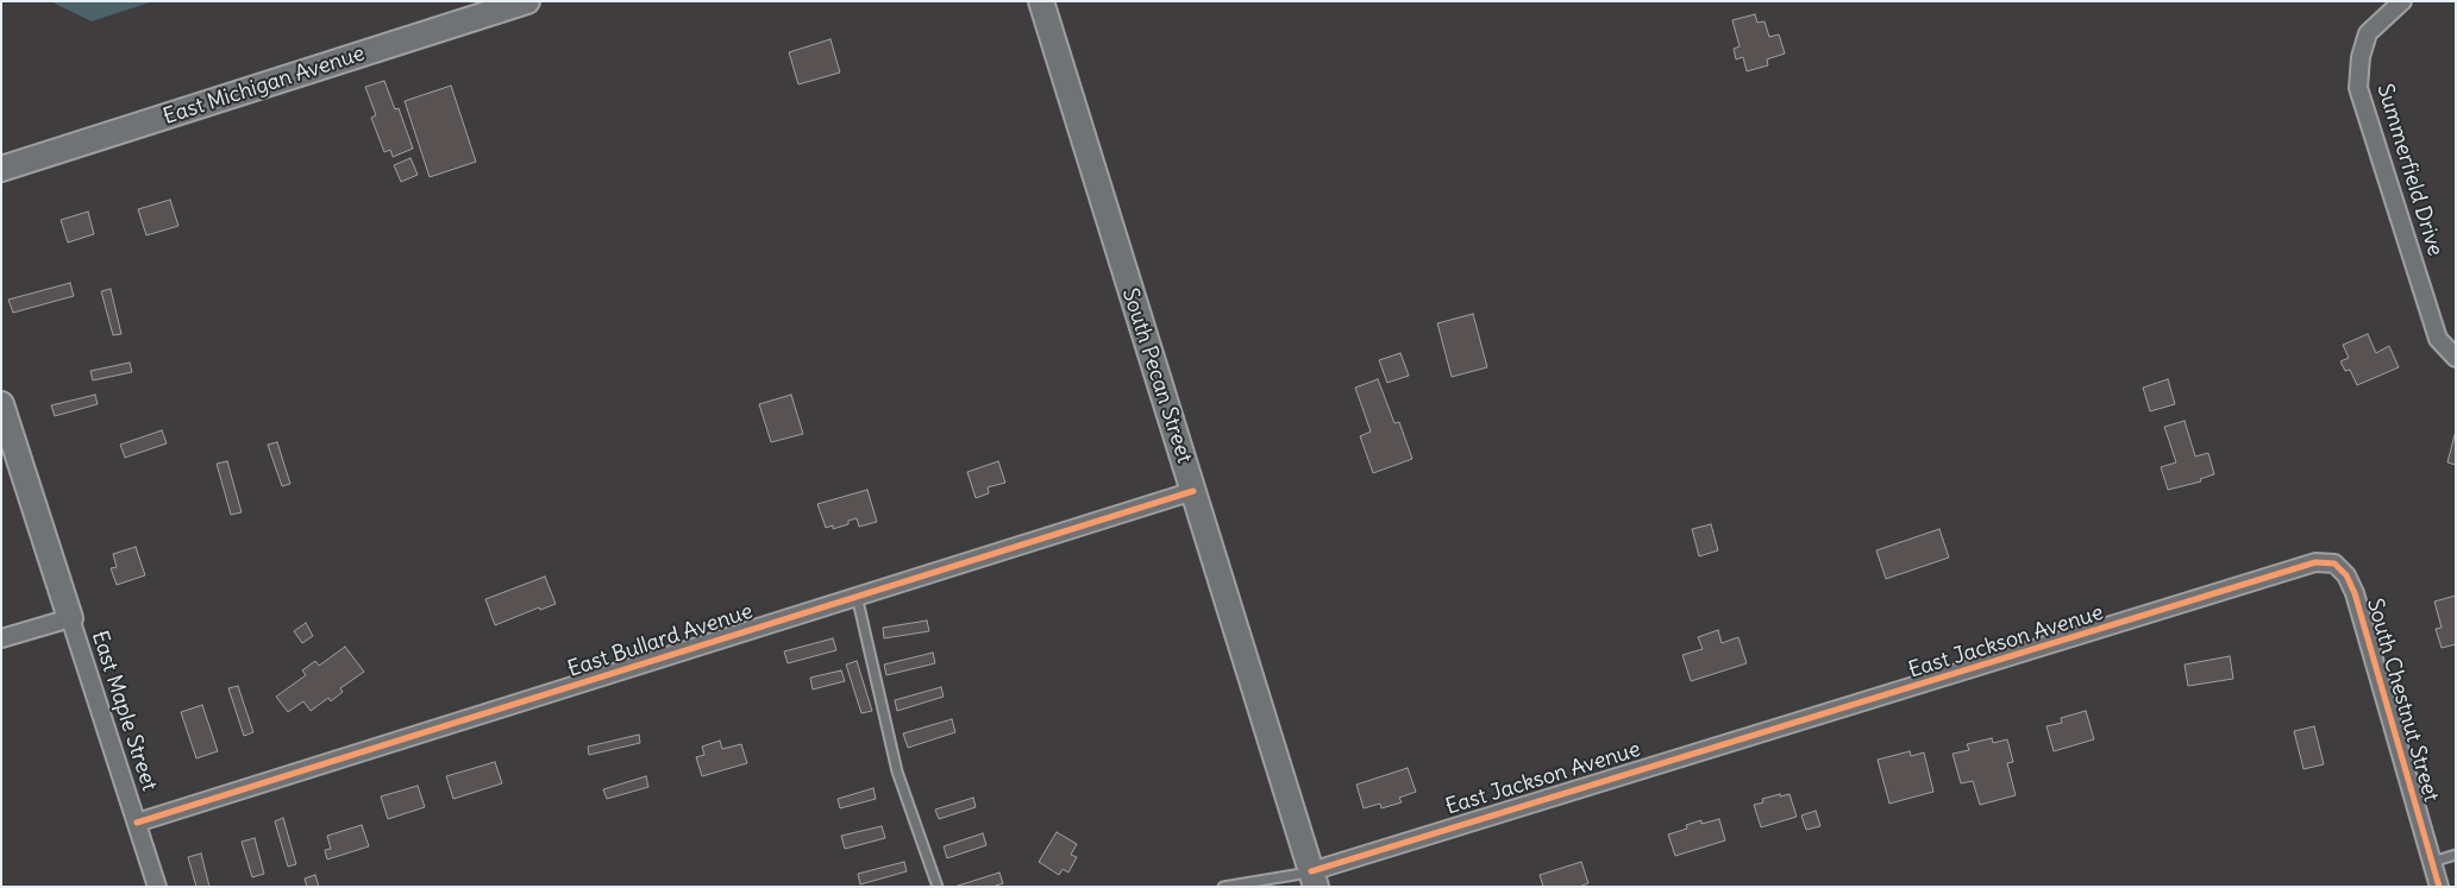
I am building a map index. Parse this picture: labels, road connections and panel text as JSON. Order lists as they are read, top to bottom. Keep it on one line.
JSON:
{"streets":{"street":["East Michigan Avenue","Summerfield Drive","South Pecan Street","East Bullard Avenue","East Jackson Avenue","South Chestnut Street","East Maple Street"]},"crossings":[["South Pecan Street","East Bullard Avenue"],["South Pecan Street","East Jackson Avenue"],["East Bullard Avenue","East Maple Street"],["East Jackson Avenue","South Chestnut Street"]]}
